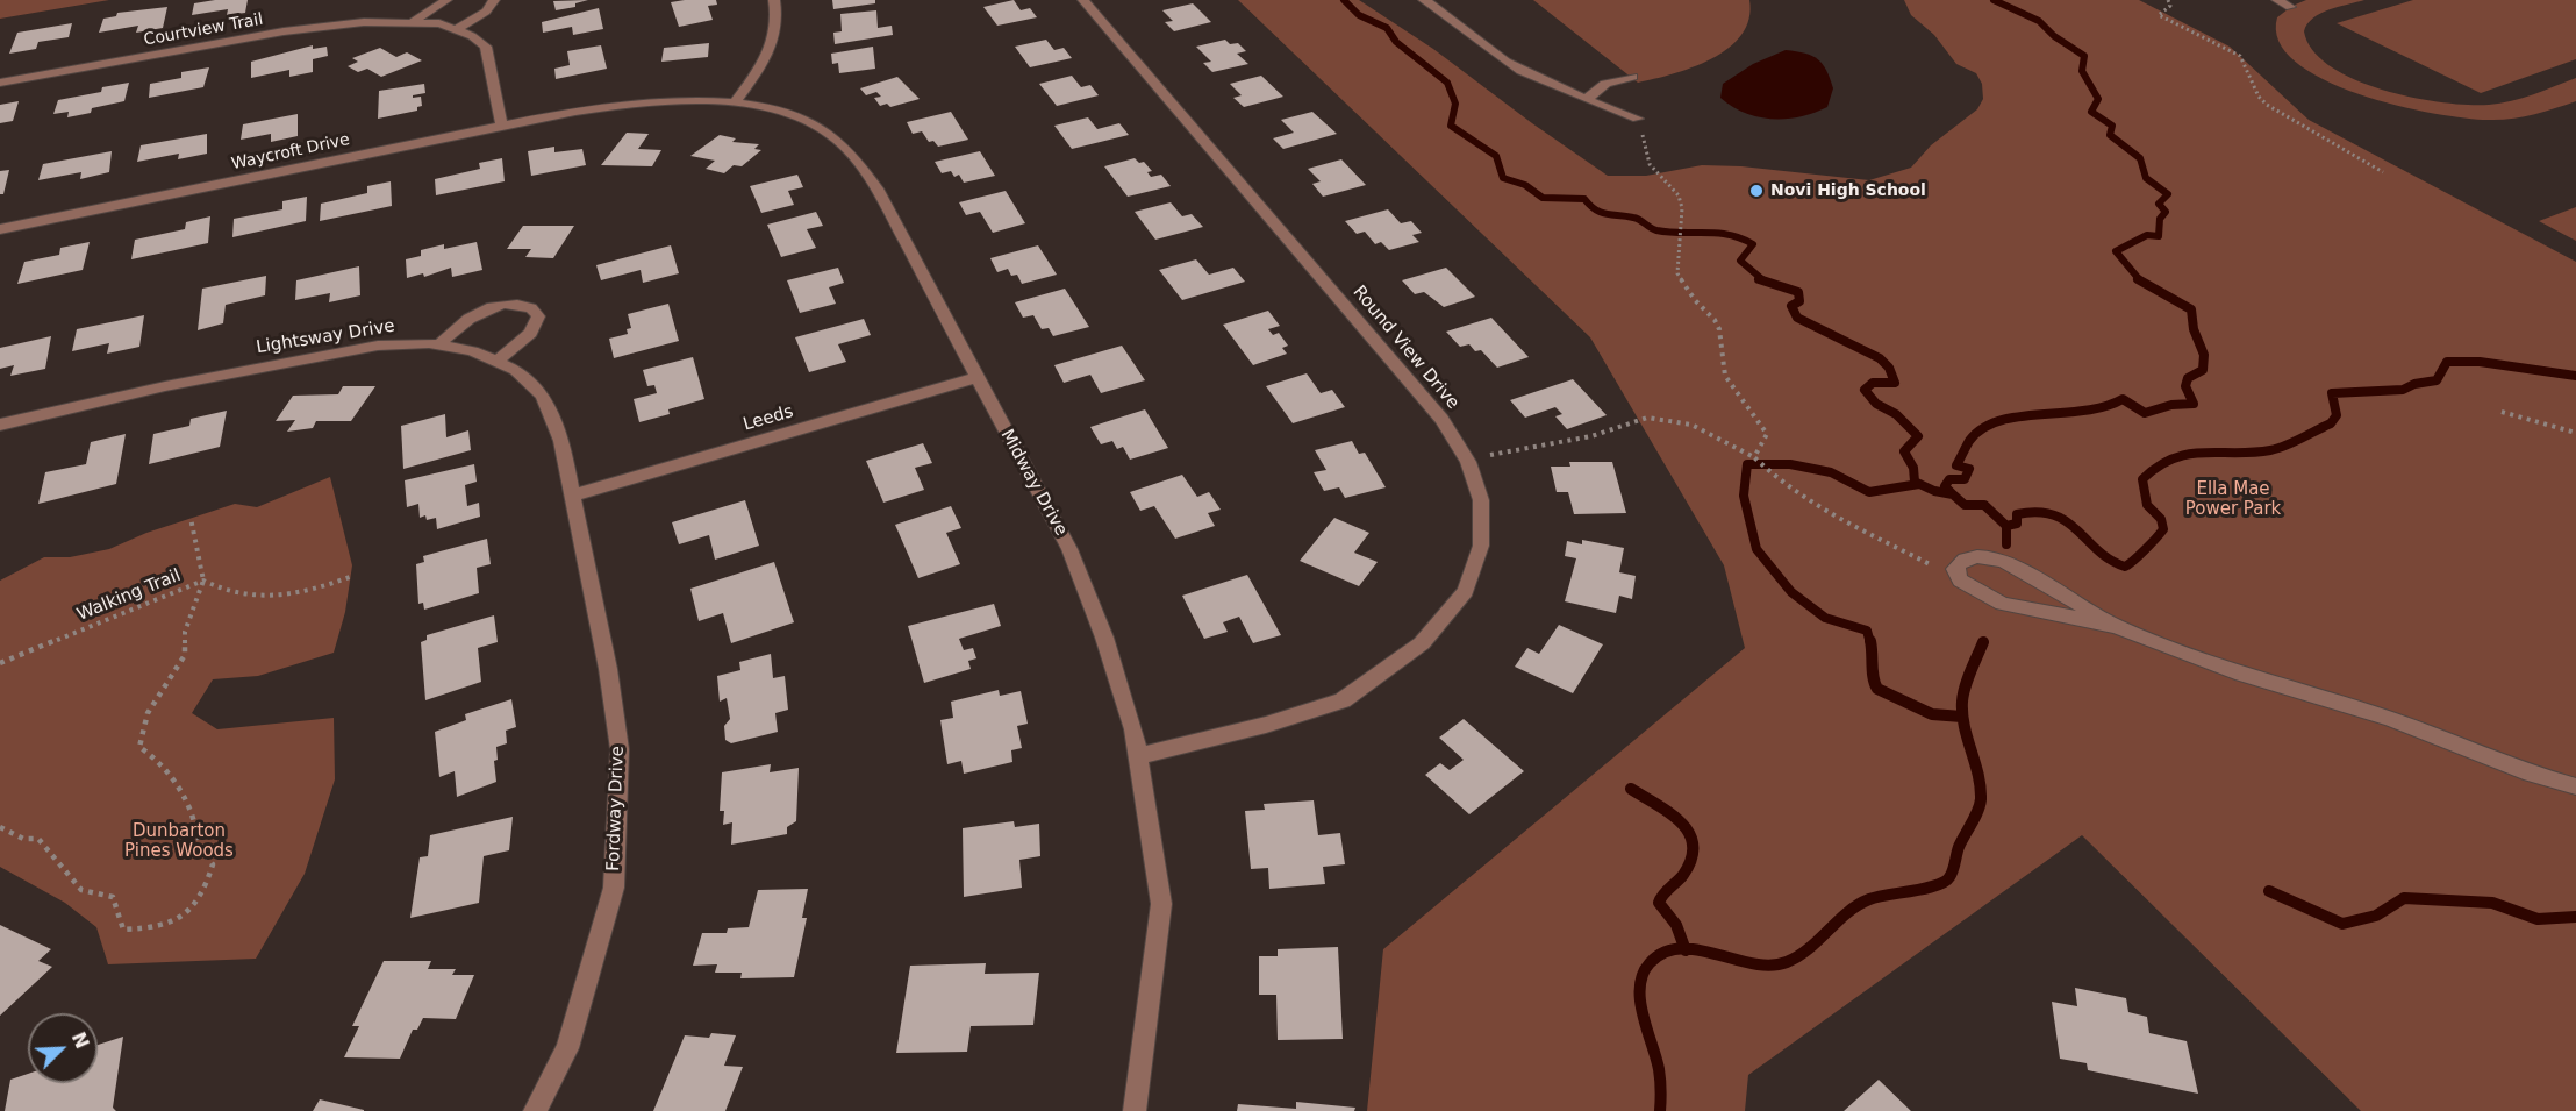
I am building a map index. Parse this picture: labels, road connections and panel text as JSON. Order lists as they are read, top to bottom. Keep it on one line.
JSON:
{"streets":{"street":["Courtview Trail","Waycroft Drive","Lightsway Drive","Round View Drive","Leeds","Midway Drive","Fordway Drive"],"path":["Walking Trail"]},"crossings":[["Courtview Trail","Waycroft Drive"],["Waycroft Drive","Midway Drive"],["Lightsway Drive","Leeds"],["Lightsway Drive","Fordway Drive"],["Round View Drive","Midway Drive"],["Leeds","Midway Drive"],["Leeds","Fordway Drive"]],"parks":["Ella Mae Power Park","Dunbarton Pines Woods"],"places":["Novi High School"],"north":"top right"}
